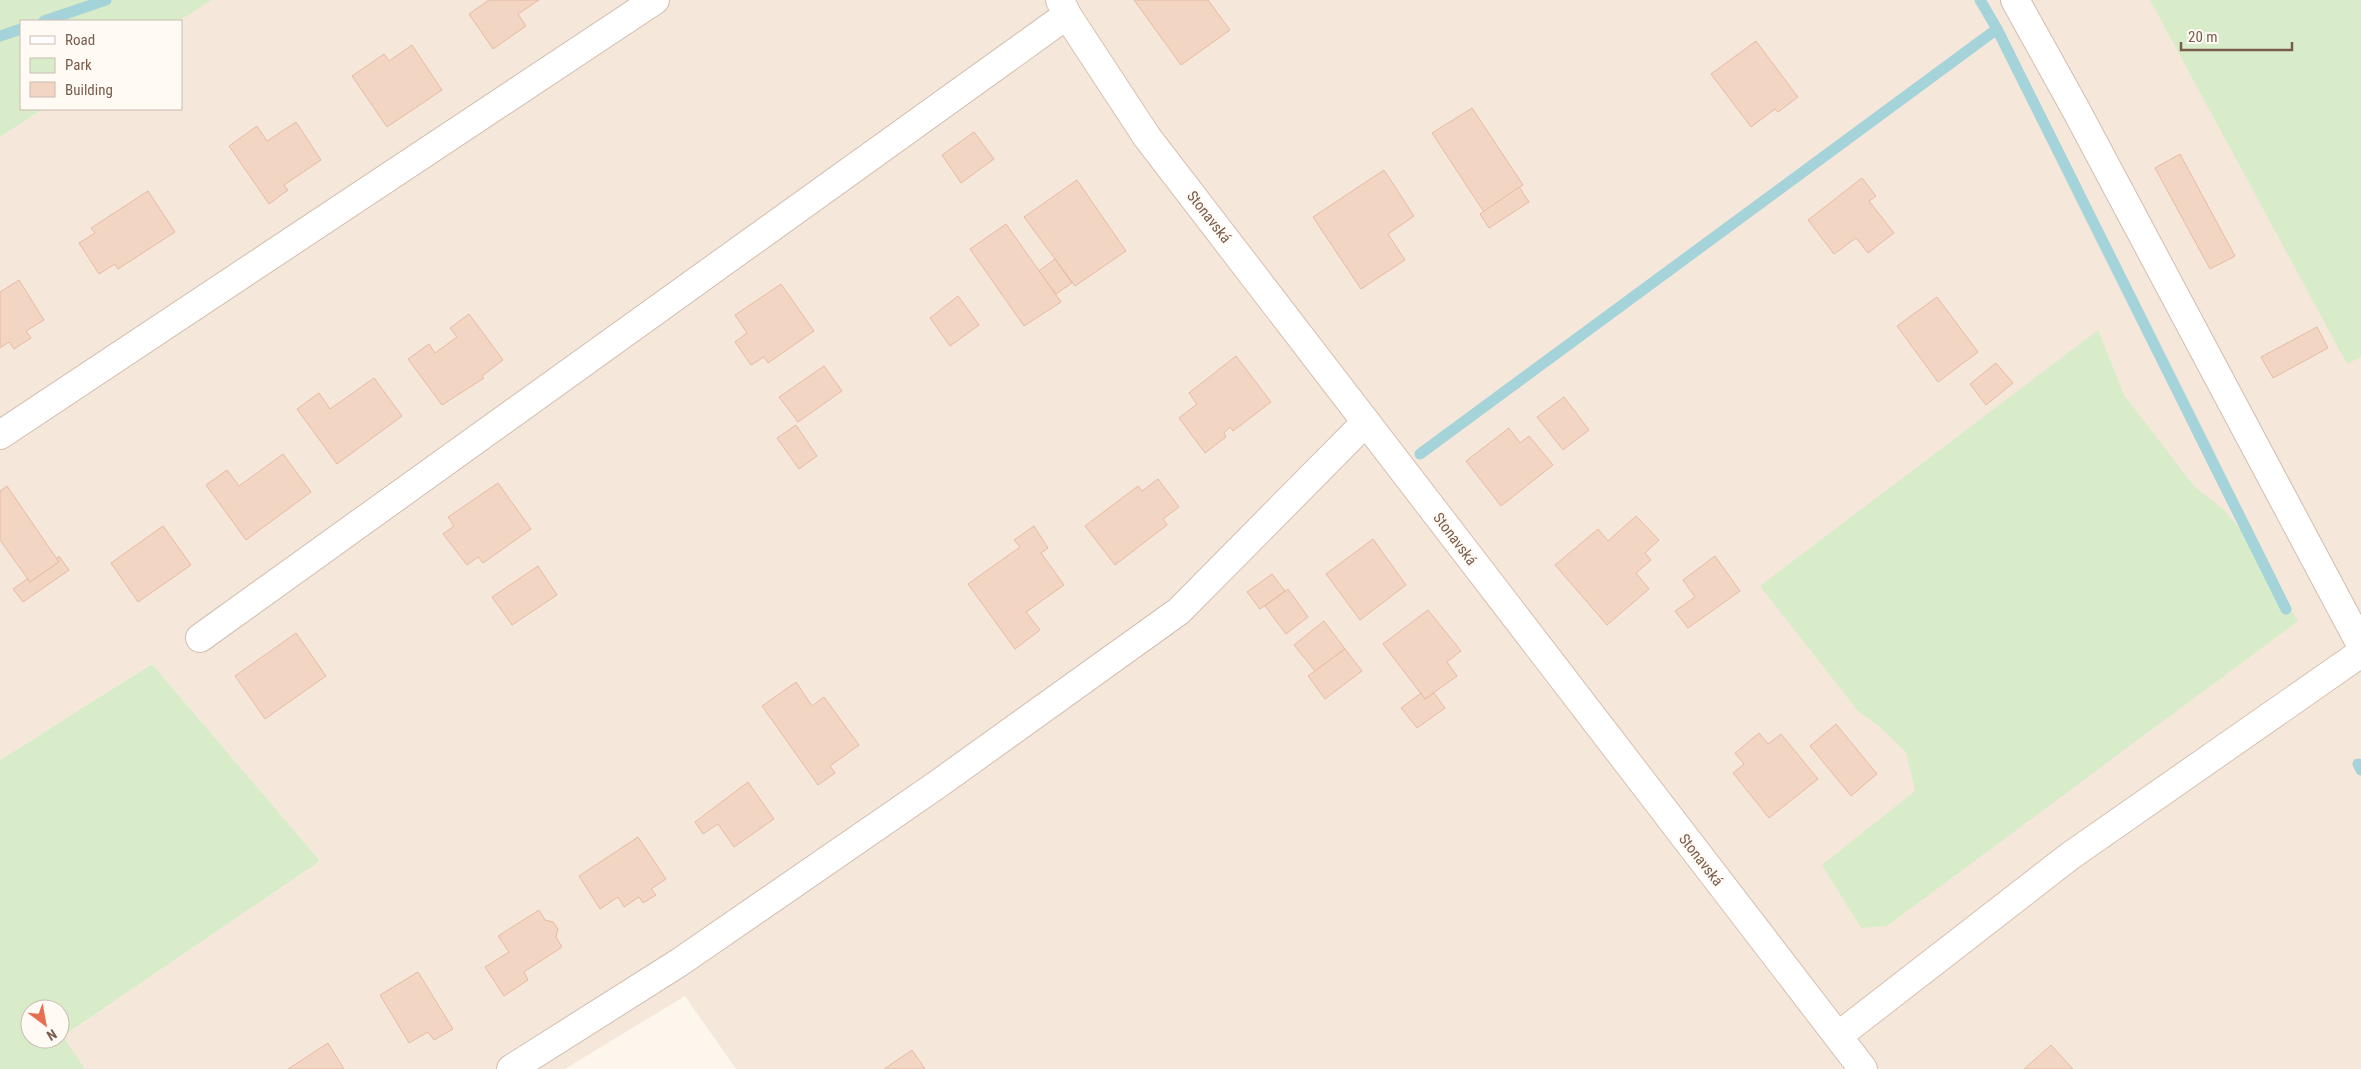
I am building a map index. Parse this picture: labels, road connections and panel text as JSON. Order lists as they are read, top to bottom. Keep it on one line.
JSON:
{"streets":{"street":["Stonavská"]},"legend":["Road","Park","Building"],"scale_bar":"20 m","north":"bottom right"}
